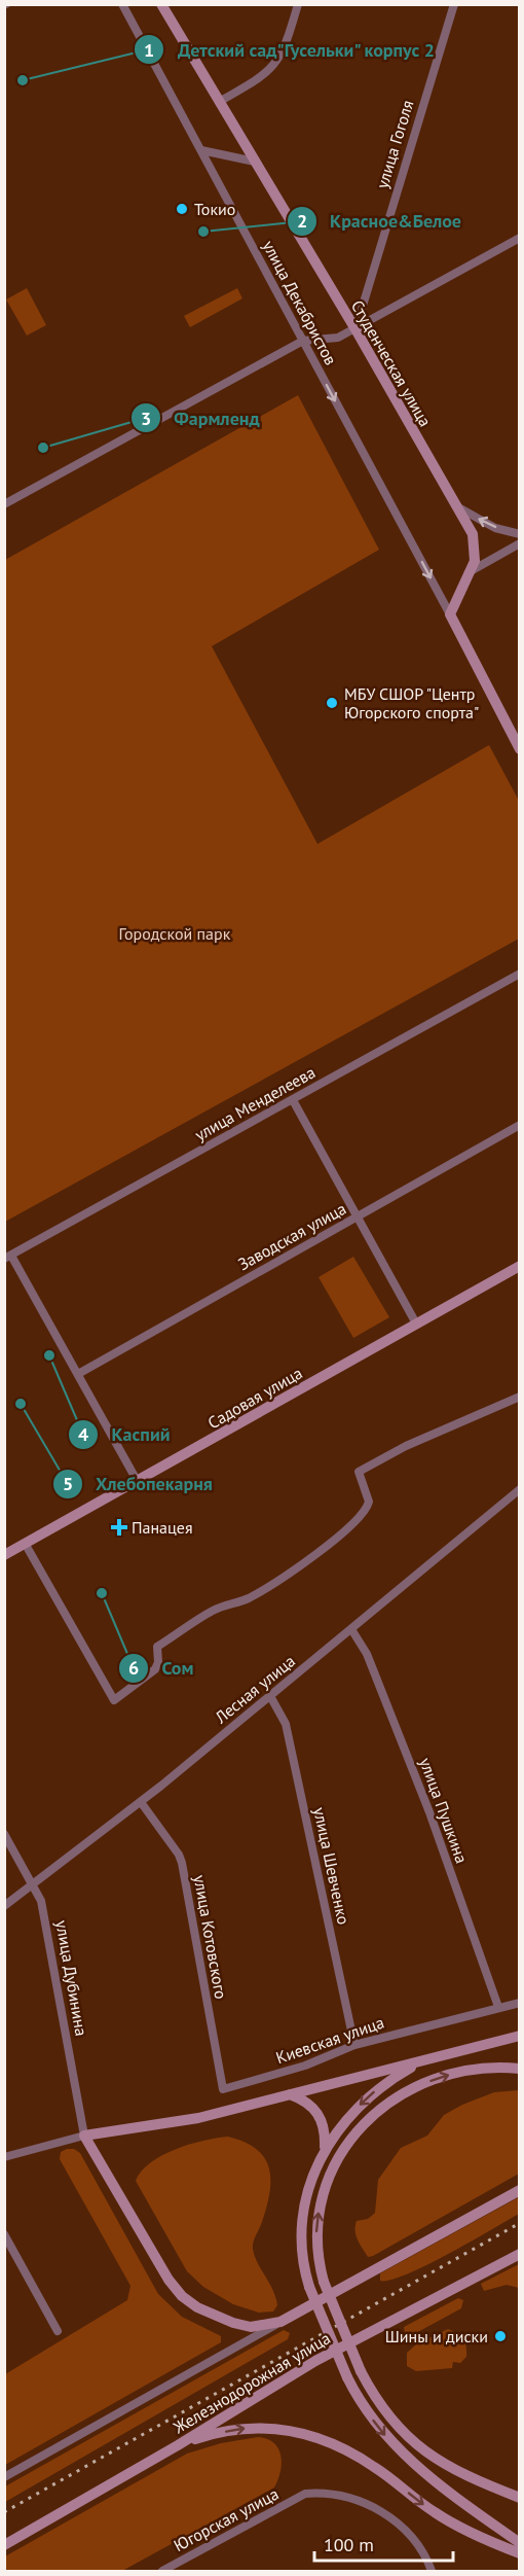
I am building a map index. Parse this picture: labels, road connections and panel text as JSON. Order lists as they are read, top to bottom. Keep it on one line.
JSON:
{"streets":{"street":["улица Гоголя","улица Декабристов","Студенческая улица","улица Менделеева","Заводская улица","Садовая улица","Лесная улица","улица Пушкина","улица Шевченко","улица Котовского","улица Дубинина","Киевская улица","Железнодорожная улица","Югорская улица"]},"crossings":[["улица Гоголя","Студенческая улица"],["улица Декабристов","Студенческая улица"],["Лесная улица","улица Пушкина"],["Лесная улица","улица Шевченко"],["Лесная улица","улица Котовского"],["Лесная улица","улица Дубинина"],["улица Пушкина","Киевская улица"],["улица Шевченко","Киевская улица"],["улица Котовского","Киевская улица"]],"one_way":["улица Декабристов"],"parks":["Городской парк"],"places":{"other":["Детский сад\"Гусельки\" корпус 2","Токио","Красное&Белое","Фармленд","МБУ СШОР \"Центр Югорского спорта\"","Каспий","Хлебопекарня","Сом","Шины и диски"],"health":["Панацея"]},"scale_bar":"100 m"}
